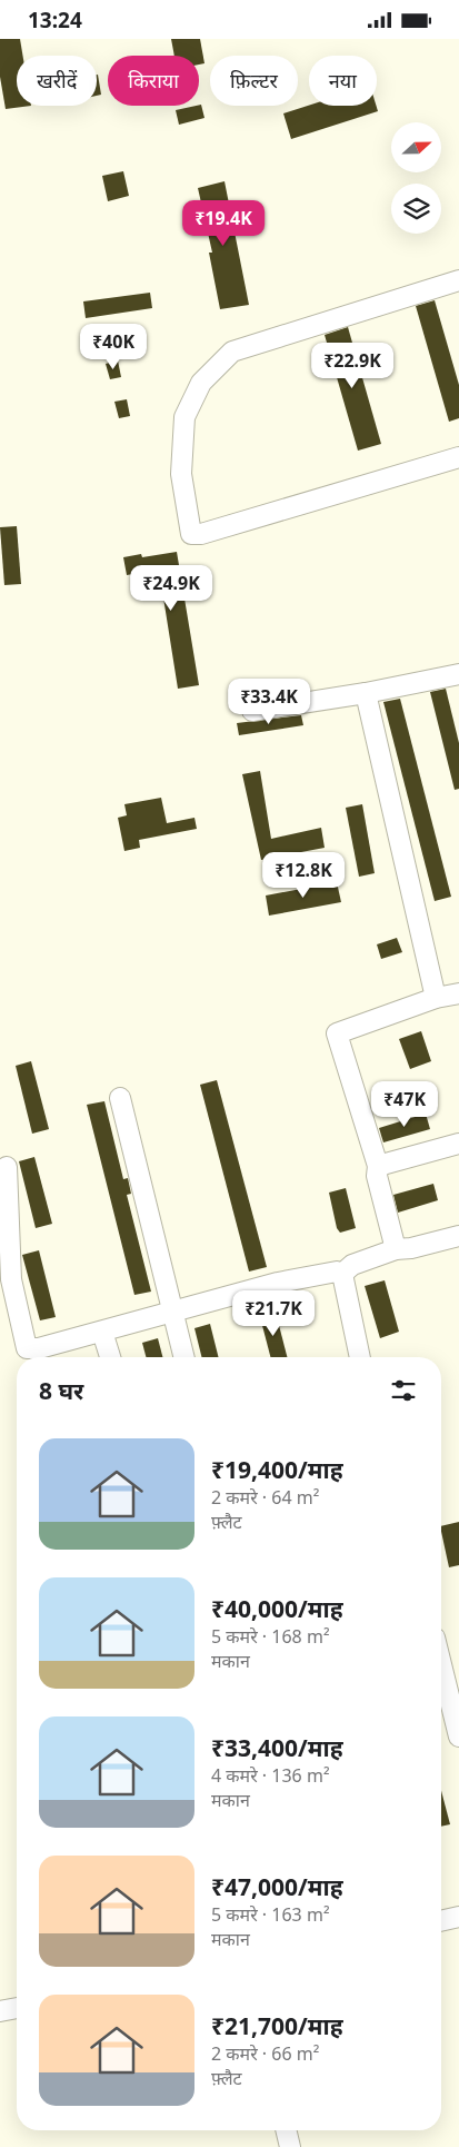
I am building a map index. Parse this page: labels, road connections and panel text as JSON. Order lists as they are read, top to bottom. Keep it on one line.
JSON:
{"north":"right","page":{"status":"13:24","chip":["खरीदें","किराया","फ़िल्टर","नया"],"price":["₹19.4K","₹40K","₹22.9K","₹24.9K","₹33.4K","₹12.8K","₹47K","₹21.7K"],"heading":"8 घर","list":[{"name":"₹19,400/माह","note":"2 कमरे · 64 m² · फ़्लैट"},{"name":"₹40,000/माह","note":"5 कमरे · 168 m² · मकान"},{"name":"₹33,400/माह","note":"4 कमरे · 136 m² · मकान"},{"name":"₹47,000/माह","note":"5 कमरे · 163 m² · मकान"},{"name":"₹21,700/माह","note":"2 कमरे · 66 m² · फ़्लैट"}]}}
